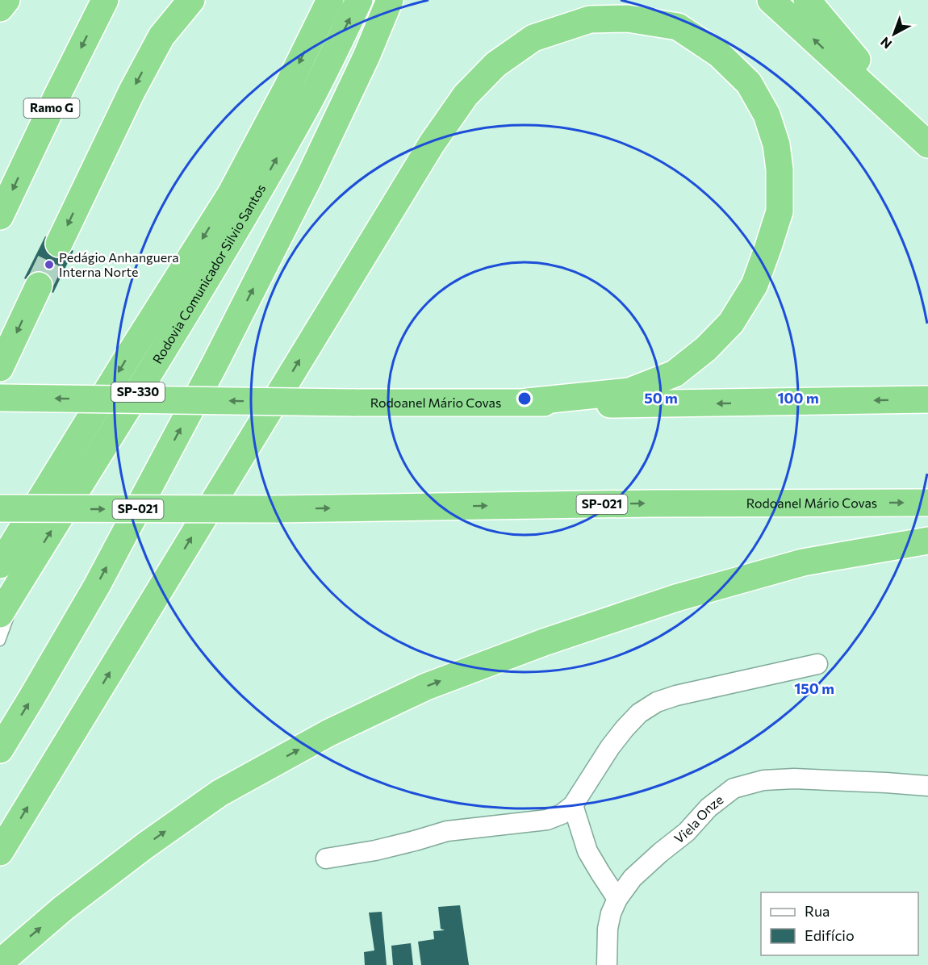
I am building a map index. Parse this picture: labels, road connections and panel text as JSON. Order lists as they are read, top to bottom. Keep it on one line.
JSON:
{"streets":{"highway":["Ramo G","Rodovia Comunicador Silvio Santos","SP-330","Rodoanel Mário Covas","SP-021"],"street":["Viela Onze"]},"places":["Pedágio Anhanguera Interna Norte"],"legend":["Rua","Edifício"],"north":"bottom left","rings":["50 m","100 m","150 m"]}
